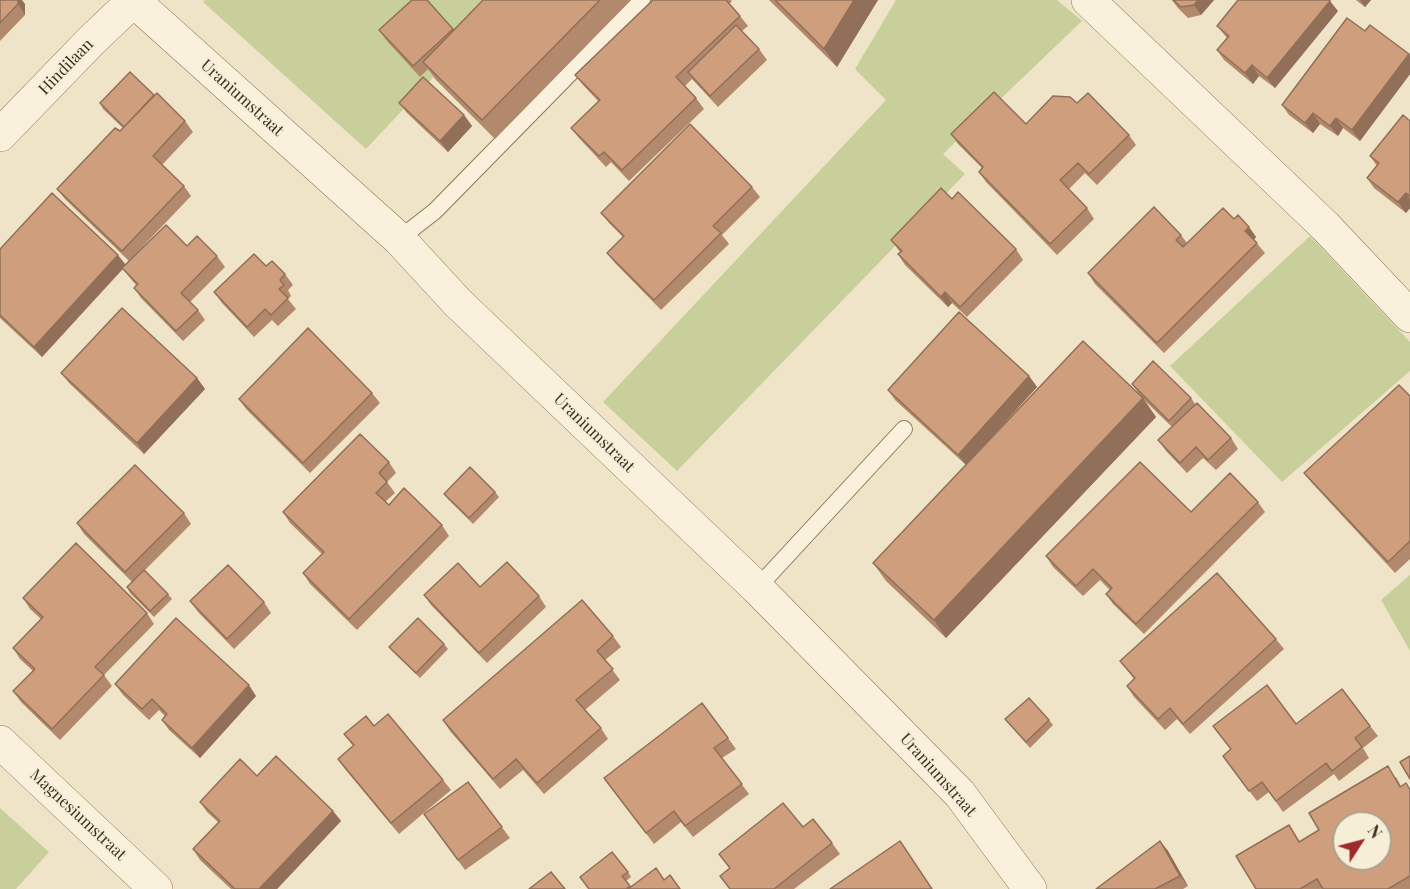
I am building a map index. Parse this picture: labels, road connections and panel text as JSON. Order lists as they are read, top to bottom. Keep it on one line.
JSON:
{"streets":{"street":["Hindilaan","Uraniumstraat","Magnesiumstraat"]},"crossings":[["Hindilaan","Uraniumstraat"]],"north":"top right"}
